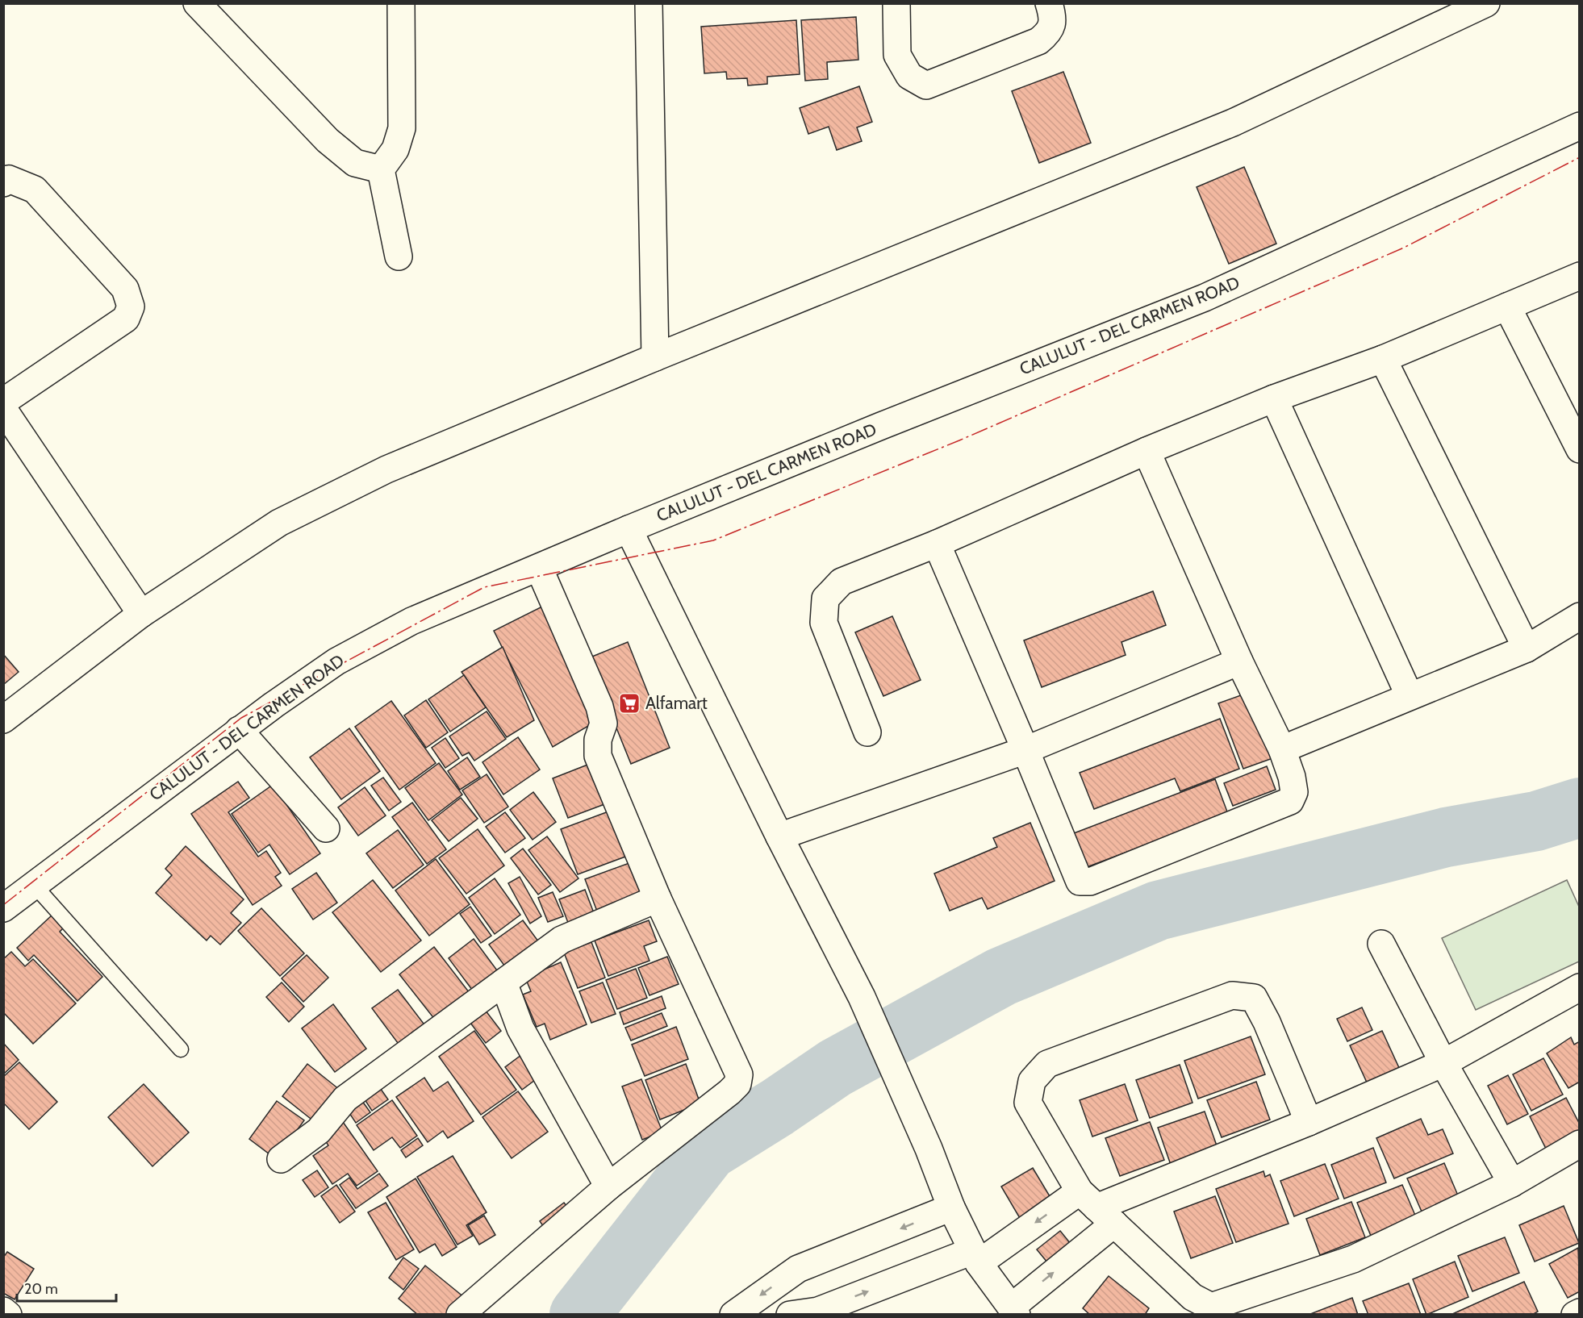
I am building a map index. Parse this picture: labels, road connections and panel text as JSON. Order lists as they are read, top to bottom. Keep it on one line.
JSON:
{"streets":{"street":["CALULUT - DEL CARMEN ROAD"]},"places":{"supermarket":["Alfamart"]},"scale_bar":"20 m"}
